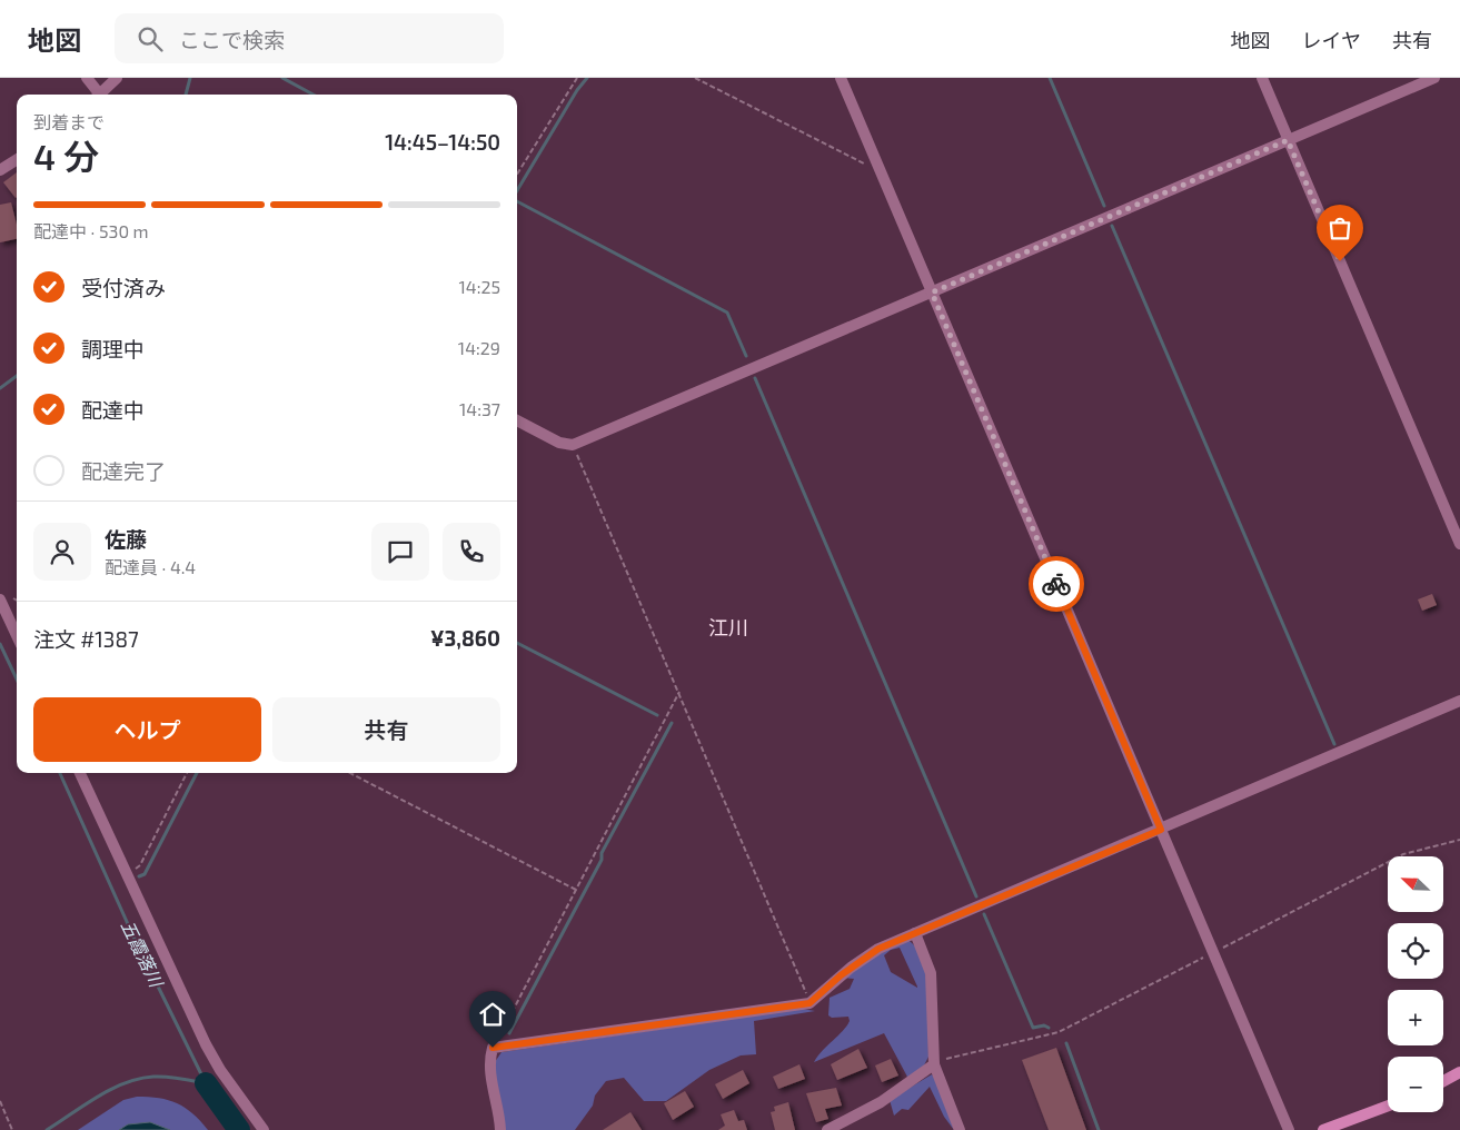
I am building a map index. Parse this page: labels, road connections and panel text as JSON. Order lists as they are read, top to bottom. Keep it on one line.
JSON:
{"districts":["江川"],"water":["五霞落川"],"north":"top left","page":{"header":"地図","search":"ここで検索","nav":["地図","レイヤ","共有"],"heading":["4 分","到着まで","14:45–14:50"],"panel":["佐藤","配達員 · 4.4","注文 #1387","¥3,860"],"bar":"配達中 · 530 m","list":[["受付済み","14:25"],["調理中","14:29"],["配達中","14:37"],"配達完了"],"buttons":["ヘルプ","共有"],"map_buttons":["+","−"]}}
